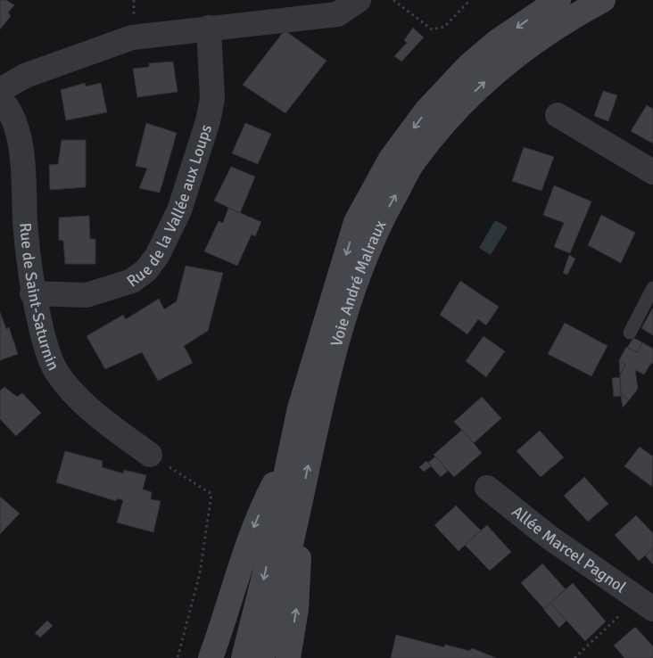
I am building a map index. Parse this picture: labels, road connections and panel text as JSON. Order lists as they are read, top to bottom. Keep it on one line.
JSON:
{"streets":{"main road":["Voie André Malraux"],"street":["Rue de la Vallée aux Loups","Rue de Saint-Saturnin","Allée Marcel Pagnol"]},"crossings":[["Rue de la Vallée aux Loups","Rue de Saint-Saturnin"]]}
